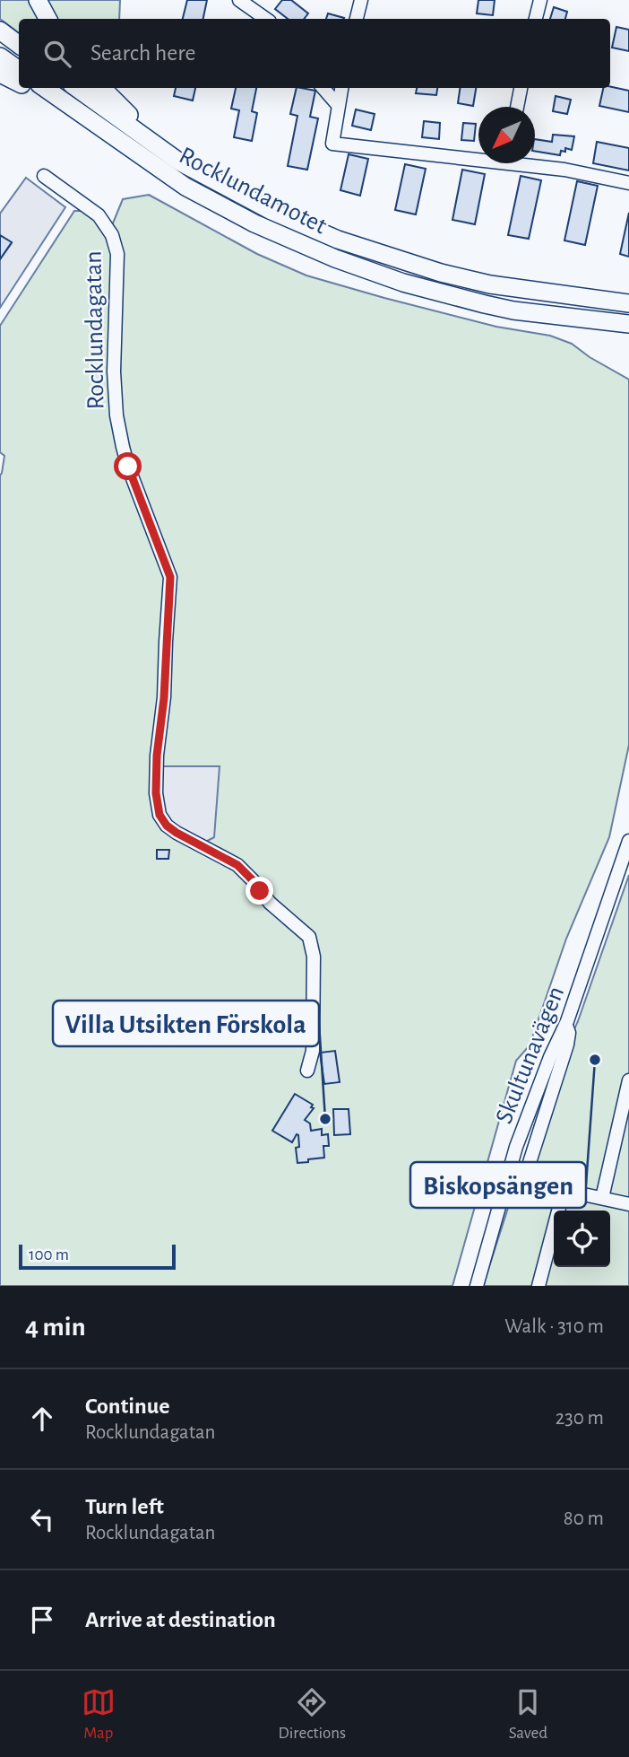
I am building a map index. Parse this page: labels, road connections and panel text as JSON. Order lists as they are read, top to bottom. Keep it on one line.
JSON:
{"streets":{"highway":["Rocklundamotet"],"street":["Rocklundagatan","Skultunavägen"]},"places":["Biskopsängen","Villa Utsikten Förskola"],"scale_bar":"100 m","north":"bottom left","page":{"search":"Search here","scale":"100 m","heading":["4 min","Walk · 310 m"],"list":[["Continue","Rocklundagatan","230 m"],["Turn left","Rocklundagatan","80 m"],"Arrive at destination"],"nav":["Map","Directions","Saved"]}}
